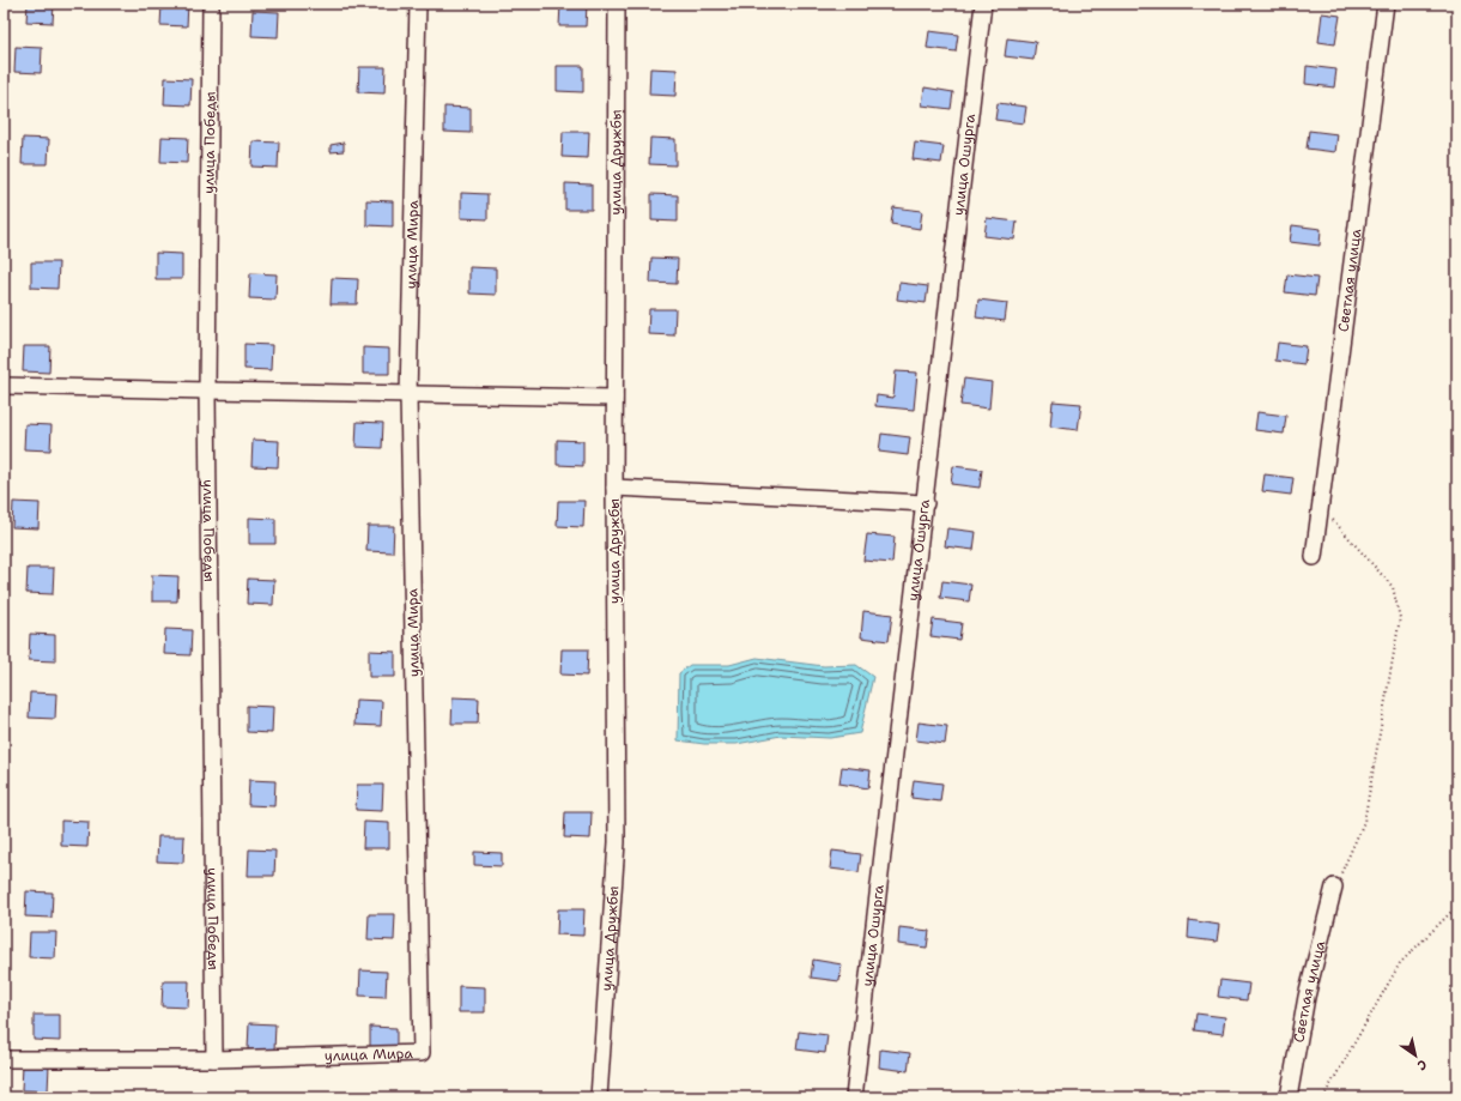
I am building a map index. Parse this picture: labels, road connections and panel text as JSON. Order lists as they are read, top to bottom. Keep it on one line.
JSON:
{"streets":{"street":["улица Победы","улица Дружбы","улица Ошурга","улица Мира","Светлая улица"]},"crossings":[["улица Победы","улица Мира"]],"north":"bottom right"}
